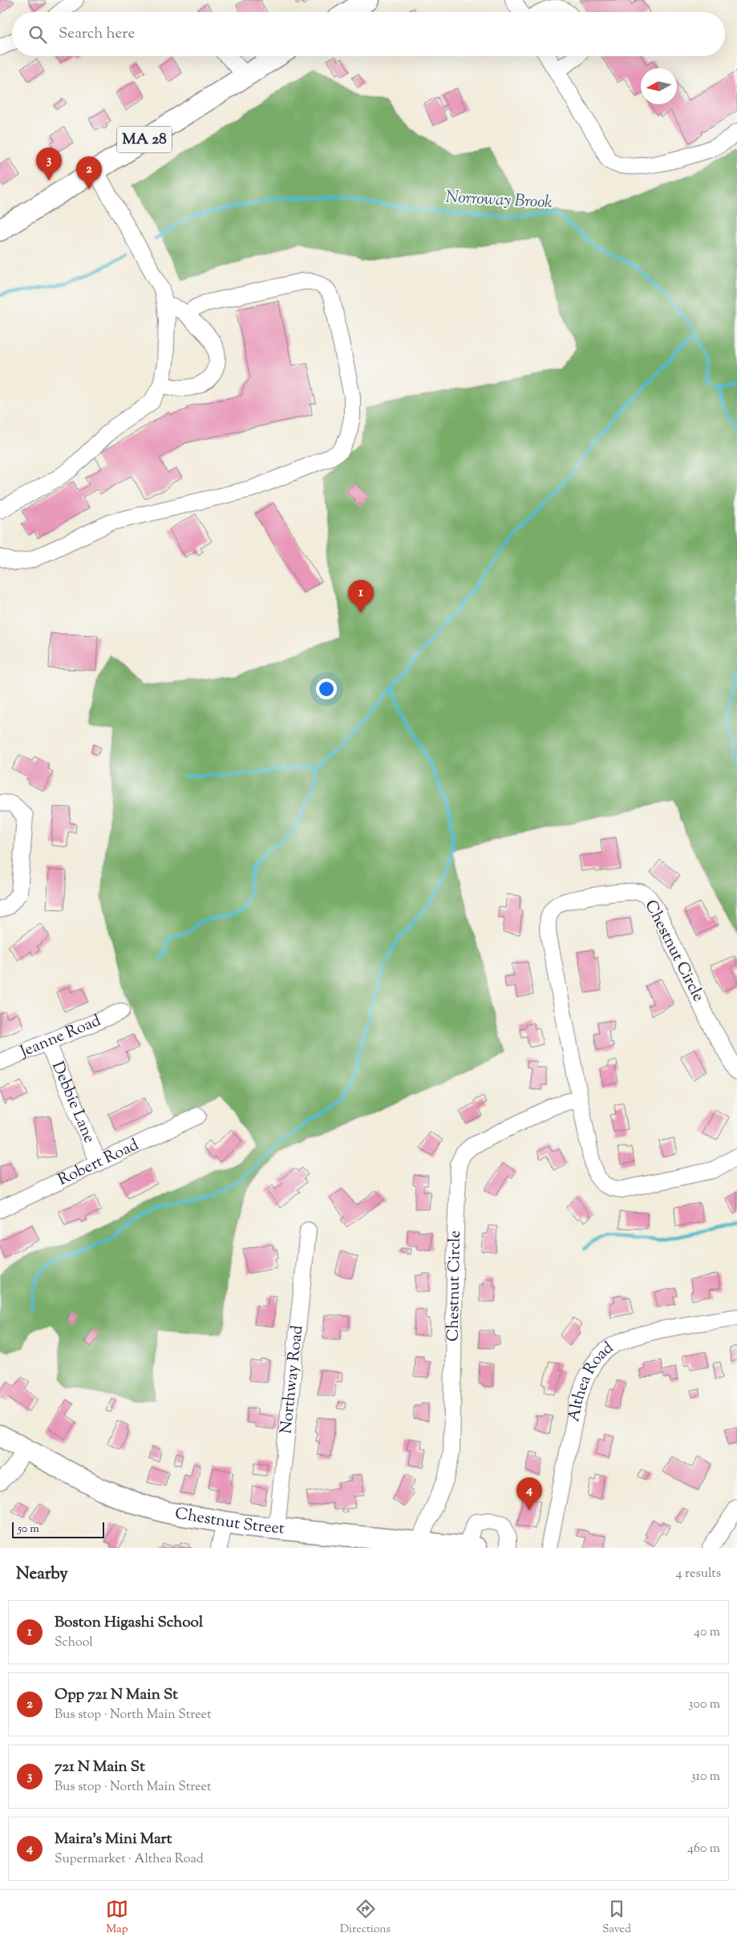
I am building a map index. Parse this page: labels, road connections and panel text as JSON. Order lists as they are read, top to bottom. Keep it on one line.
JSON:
{"streets":{"main road":["MA 28","Chestnut Street"],"street":["Chestnut Circle","Jeanne Road","Debbie Lane","Robert Road","Northway Road","Althea Road"]},"crossings":[["Chestnut Circle","Chestnut Street"],["Jeanne Road","Debbie Lane"],["Debbie Lane","Robert Road"],["Northway Road","Chestnut Street"]],"water":["Norroway Brook"],"scale_bar":"50 m","north":"left","page":{"search":"Search here","pins":["3","2","1","4"],"scale":"50 m","heading":["Nearby","4 results"],"list":[{"mark":"1","name":"Boston Higashi School","note":"School","value":"40 m"},{"mark":"2","name":"Opp 721 N Main St","note":"Bus stop · North Main Street","value":"300 m"},{"mark":"3","name":"721 N Main St","note":"Bus stop · North Main Street","value":"310 m"},{"mark":"4","name":"Maira's Mini Mart","note":"Supermarket · Althea Road","value":"460 m"}],"nav":["Map","Directions","Saved"]}}
